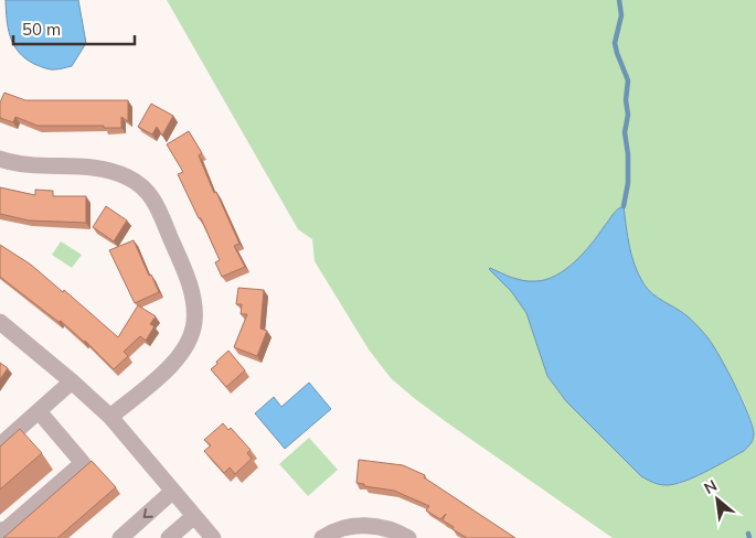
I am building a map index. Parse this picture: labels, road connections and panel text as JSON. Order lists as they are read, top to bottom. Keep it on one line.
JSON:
{"scale_bar":"50 m","north":"top left"}
